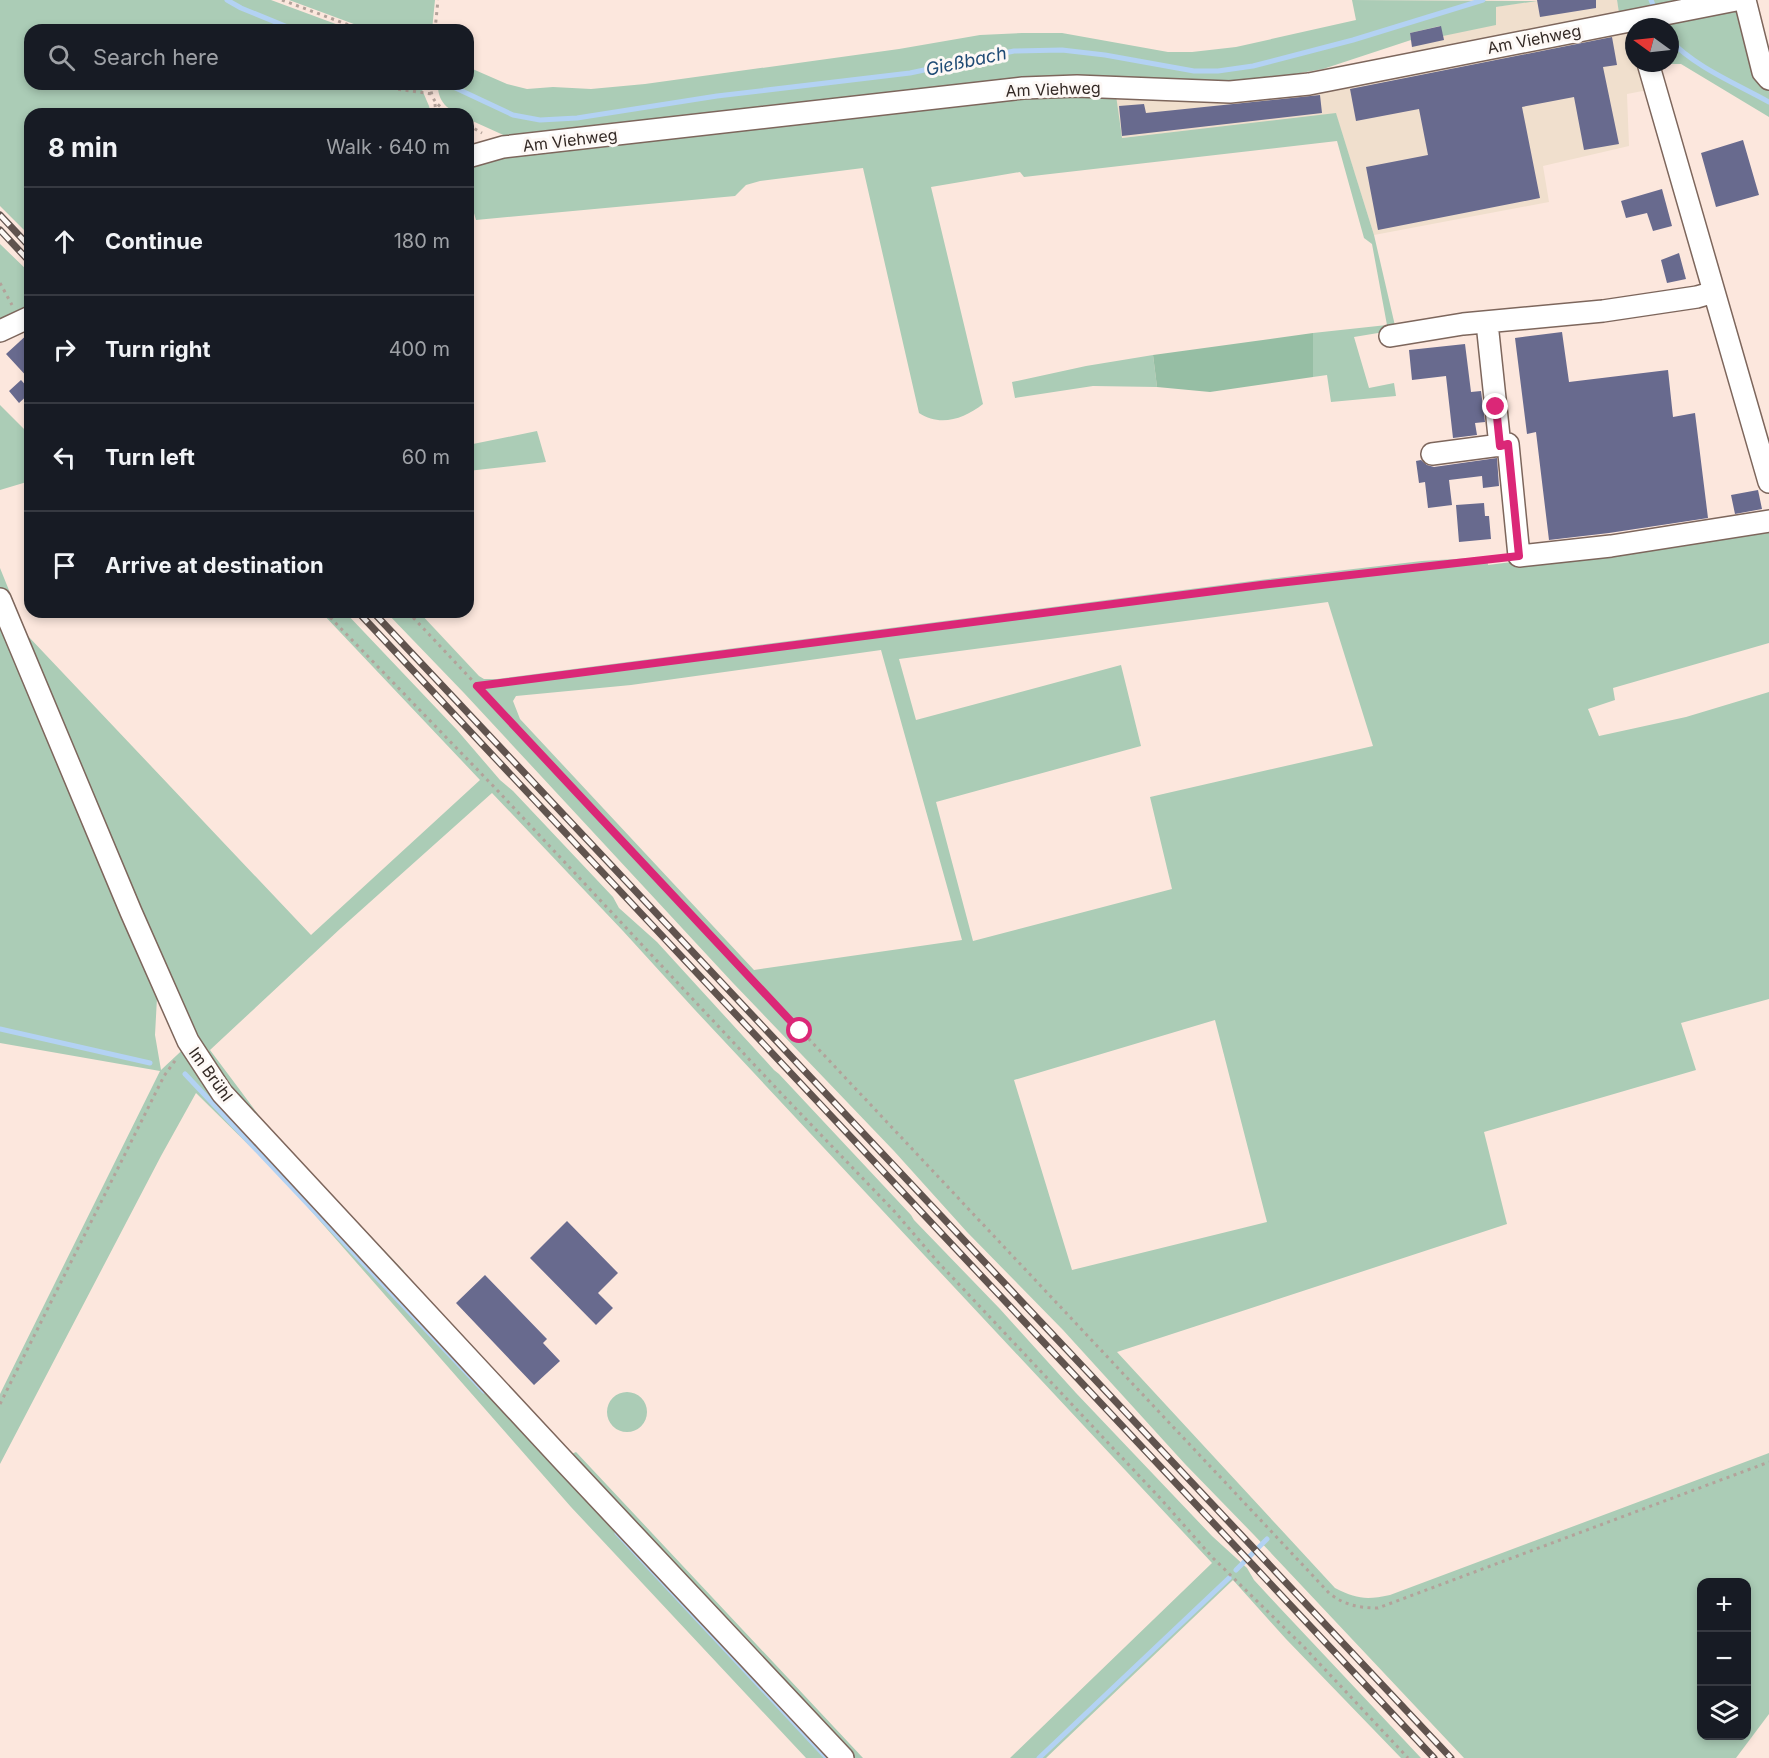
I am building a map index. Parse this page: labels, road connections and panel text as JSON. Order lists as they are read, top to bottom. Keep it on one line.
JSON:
{"streets":{"street":["Am Viehweg","Im Brühl"]},"water":["Gießbach"],"north":"left","page":{"search":"Search here","heading":["8 min","Walk · 640 m"],"list":[["Continue","180 m"],["Turn right","400 m"],["Turn left","60 m"],"Arrive at destination"],"map_buttons":["+","−"]}}
